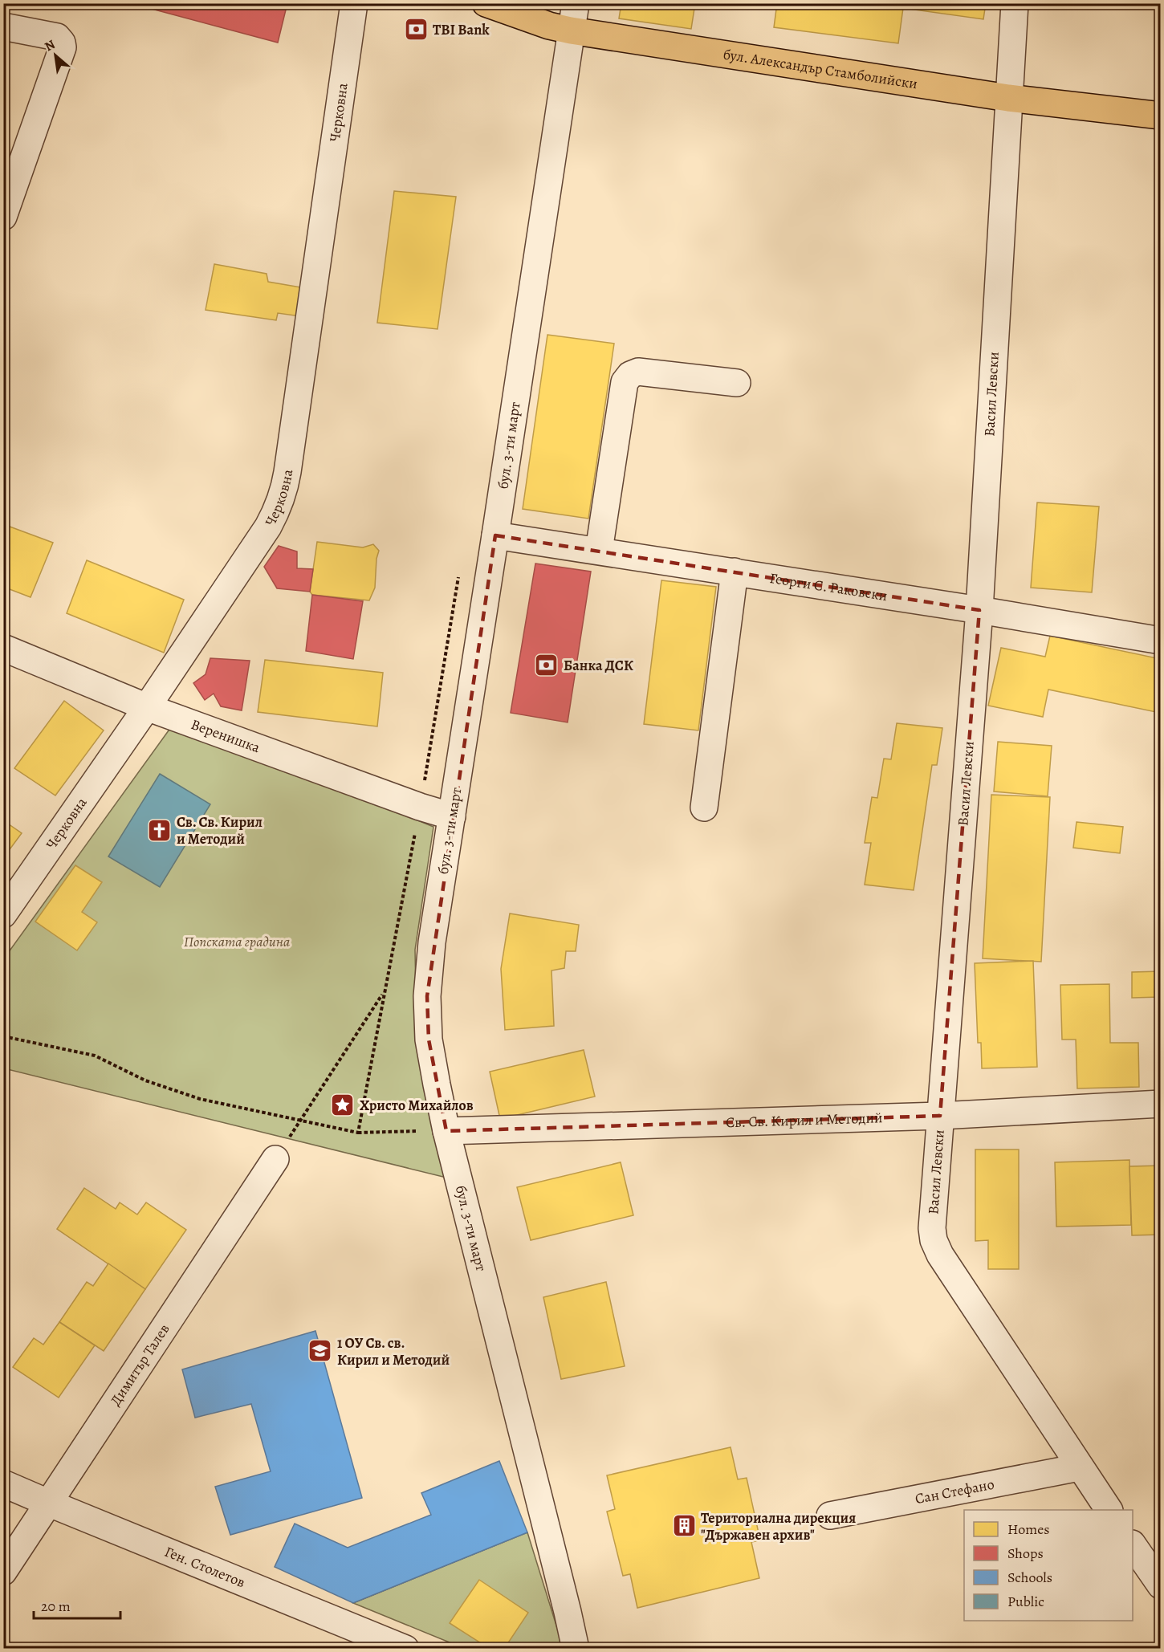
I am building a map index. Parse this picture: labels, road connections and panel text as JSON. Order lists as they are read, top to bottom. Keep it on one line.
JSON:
{"streets":{"main road":["бул. Александър Стамболийски"],"street":["Черковна","Васил Левски","бул. 3-ти март","Георги С. Раковски","Веренишка","Св. Св. Кирил и Методий","Димитър Талев","Сан Стефано","Ген. Столетов"]},"crossings":[["бул. Александър Стамболийски","Васил Левски"],["бул. Александър Стамболийски","бул. 3-ти март"],["Черковна","Веренишка"],["Васил Левски","Георги С. Раковски"],["Васил Левски","Св. Св. Кирил и Методий"],["Васил Левски","Сан Стефано"],["бул. 3-ти март","Георги С. Раковски"],["бул. 3-ти март","Веренишка"],["бул. 3-ти март","Св. Св. Кирил и Методий"],["Димитър Талев","Ген. Столетов"]],"parks":["Попската градина"],"places":{"bank":["TBI Bank","Банка ДСК"],"church":["Св. Св. Кирил и Методий"],"place":["Христо Михайлов"],"school or university":["1 ОУ Св. св. Кирил и Методий"],"building":["Териториална дирекция \"Държавен архив\""]},"legend":["Homes","Shops","Schools","Public"],"scale_bar":"20 m","north":"top left"}
